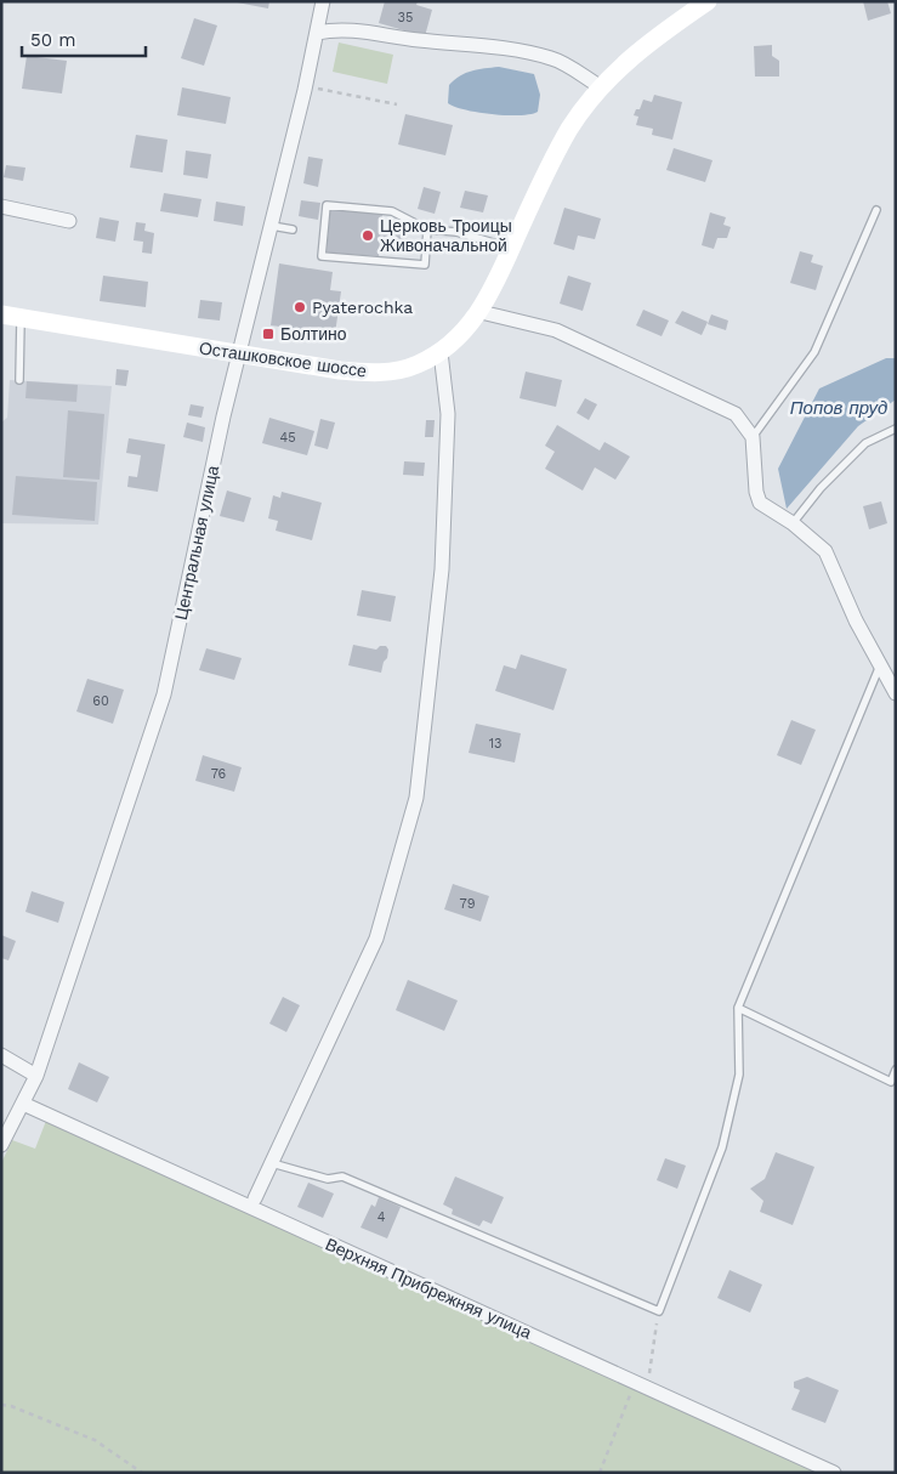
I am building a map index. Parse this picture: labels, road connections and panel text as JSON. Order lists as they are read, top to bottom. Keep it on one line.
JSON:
{"streets":{"main road":["Осташковское шоссе"],"street":["Центральная улица","Верхняя Прибрежняя улица"]},"crossings":[["Осташковское шоссе","Центральная улица"],["Центральная улица","Верхняя Прибрежняя улица"]],"water":["Попов пруд"],"places":{"other":["Церковь Троицы Живоначальной","Pyaterochka"],"transit":["Болтино"]},"house_numbers":["35","45","60","13","76","79","4"],"scale_bar":"50 m"}
